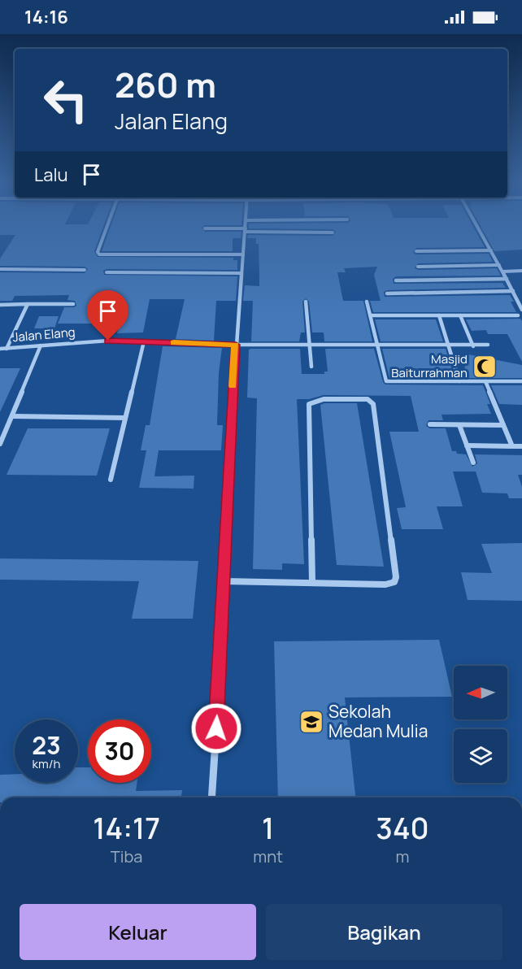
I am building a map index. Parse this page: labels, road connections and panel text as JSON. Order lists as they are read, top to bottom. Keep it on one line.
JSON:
{"streets":{"street":["Jalan Elang"]},"places":{"mosque":["Masjid Baiturrahman"],"school or university":["Sekolah Medan Mulia"]},"north":"left","page":{"status":"14:16","turn":["260 m","Jalan Elang"],"then":"Lalu","speed":"23 km/h","limit":"30","eta":["14:17","Tiba","1","mnt","340","m"],"buttons":["Keluar","Bagikan"]}}
